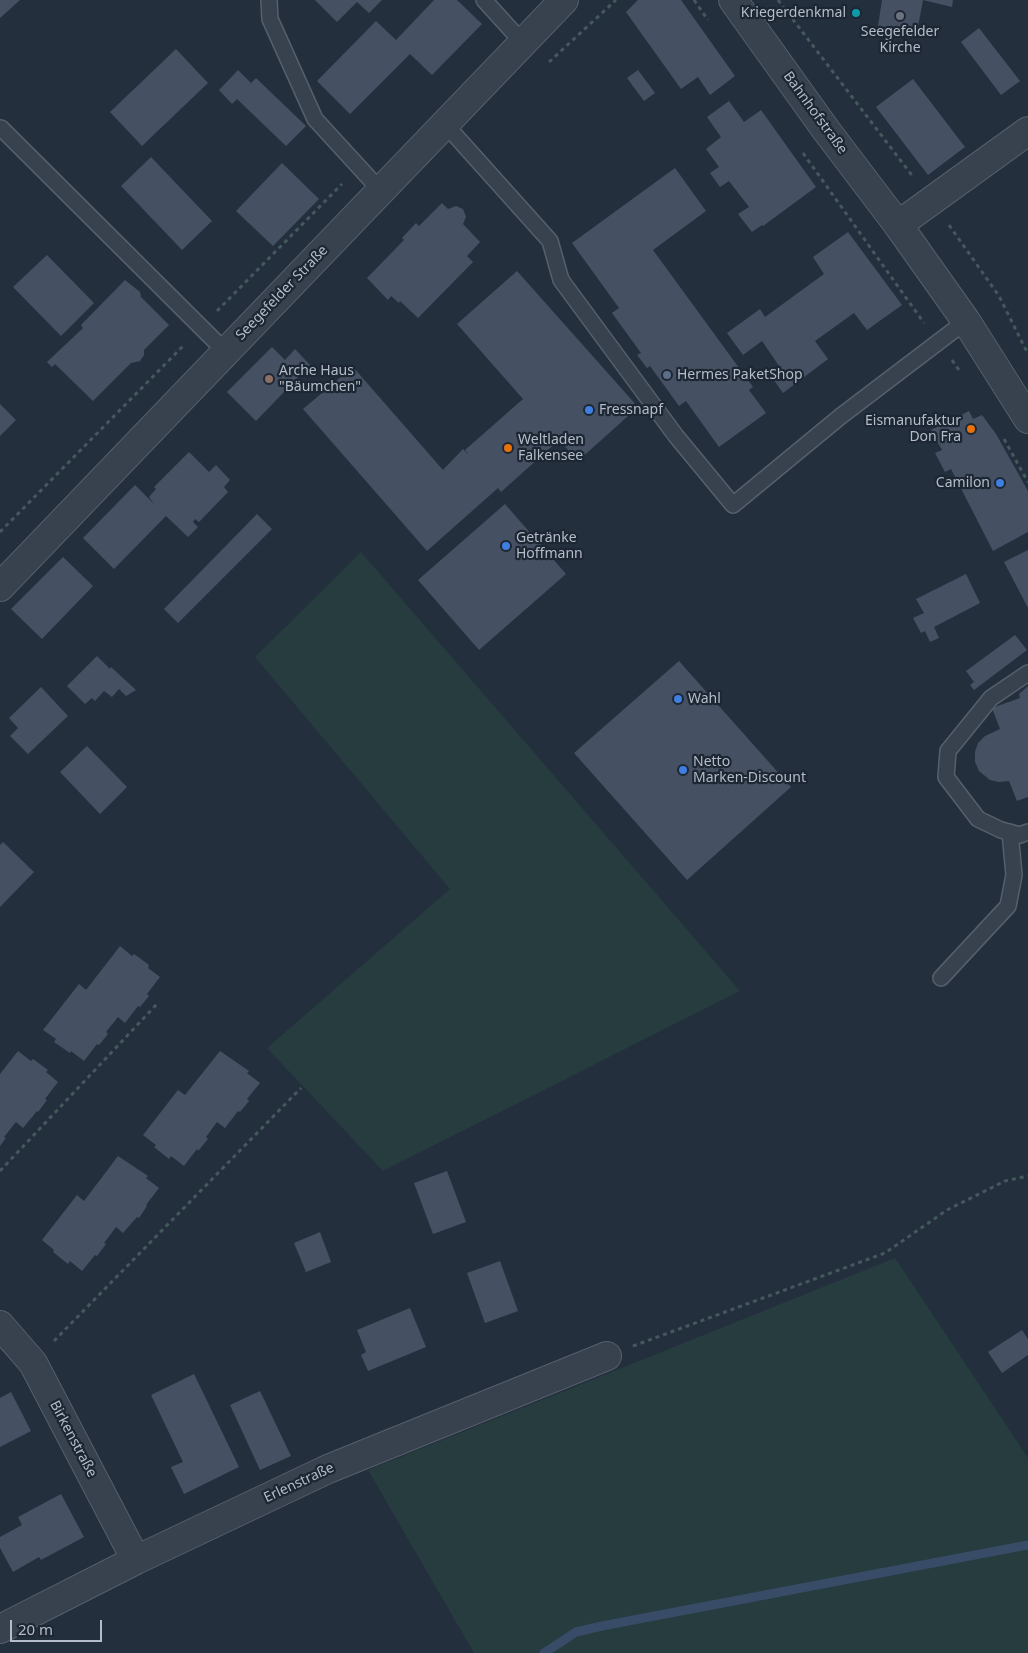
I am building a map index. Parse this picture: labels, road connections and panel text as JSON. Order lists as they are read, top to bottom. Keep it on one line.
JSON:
{"streets":{"street":["Bahnhofstraße","Seegefelder Straße","Birkenstraße","Erlenstraße"]},"crossings":[["Birkenstraße","Erlenstraße"]],"places":["Kriegerdenkmal","Seegefelder Kirche","Hermes PaketShop","Arche Haus \"Bäumchen\"","Fressnapf","Eismanufaktur Don Fra","Weltladen Falkensee","Camilon","Getränke Hoffmann","Wahl","Netto Marken-Discount"],"scale_bar":"20 m"}
